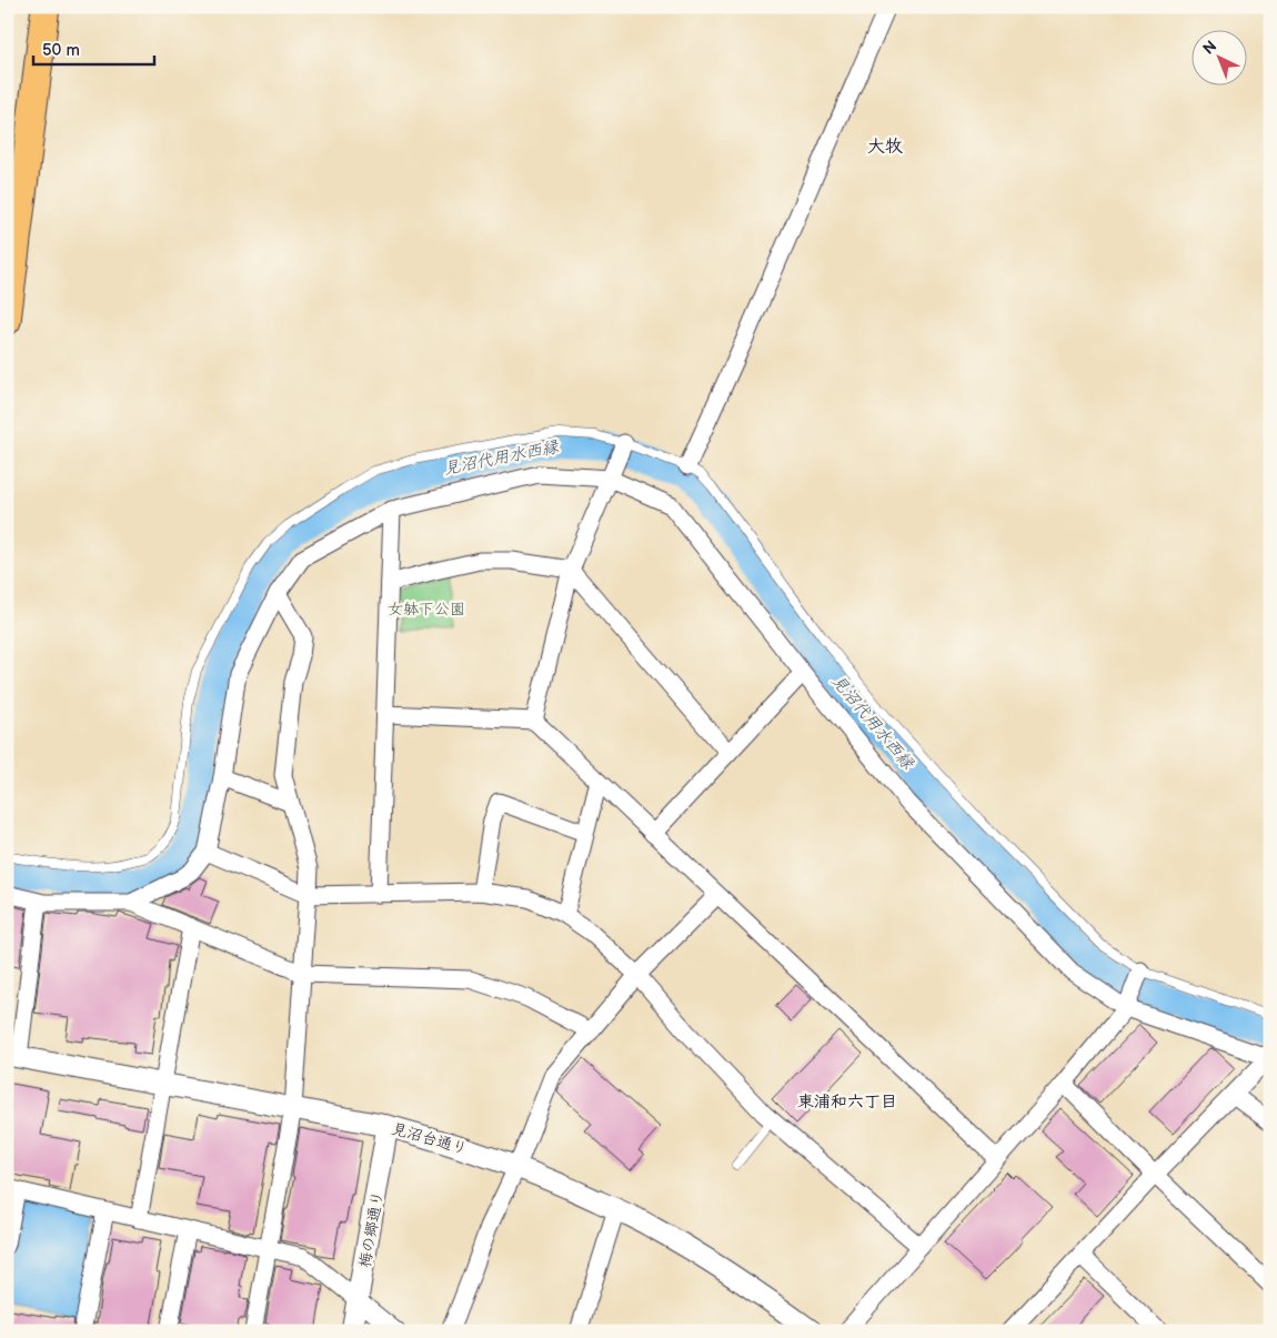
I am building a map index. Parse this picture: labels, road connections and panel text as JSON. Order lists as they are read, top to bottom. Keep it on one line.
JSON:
{"streets":{"street":["見沼台通り","梅の郷通り"]},"crossings":[["見沼台通り","梅の郷通り"]],"districts":["大牧","東浦和六丁目"],"water":["見沼代用水西縁"],"parks":["女躰下公園"],"scale_bar":"50 m","north":"top left"}
